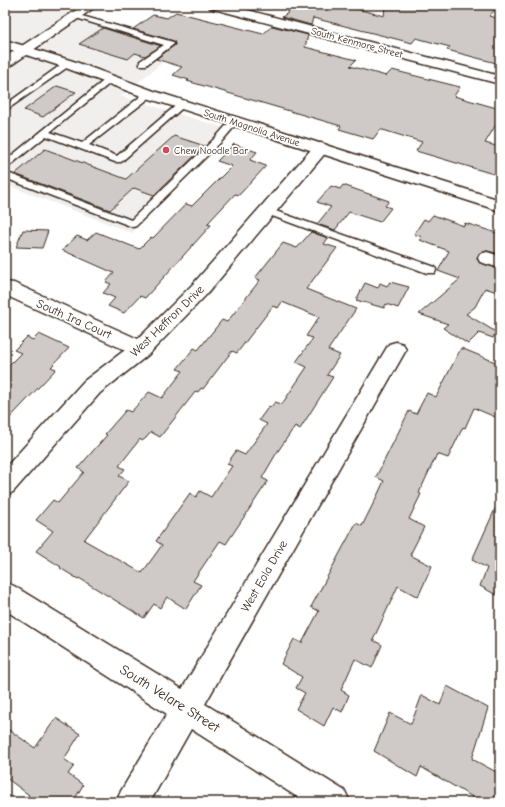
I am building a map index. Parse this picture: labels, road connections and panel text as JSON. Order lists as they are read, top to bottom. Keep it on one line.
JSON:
{"streets":{"street":["South Kenmore Street","South Magnolia Avenue","South Ira Court","West Heffron Drive","West Eola Drive","South Velare Street"]},"crossings":[["South Magnolia Avenue","West Heffron Drive"],["South Ira Court","West Heffron Drive"],["West Eola Drive","South Velare Street"]],"places":["Chew Noodle Bar"]}
